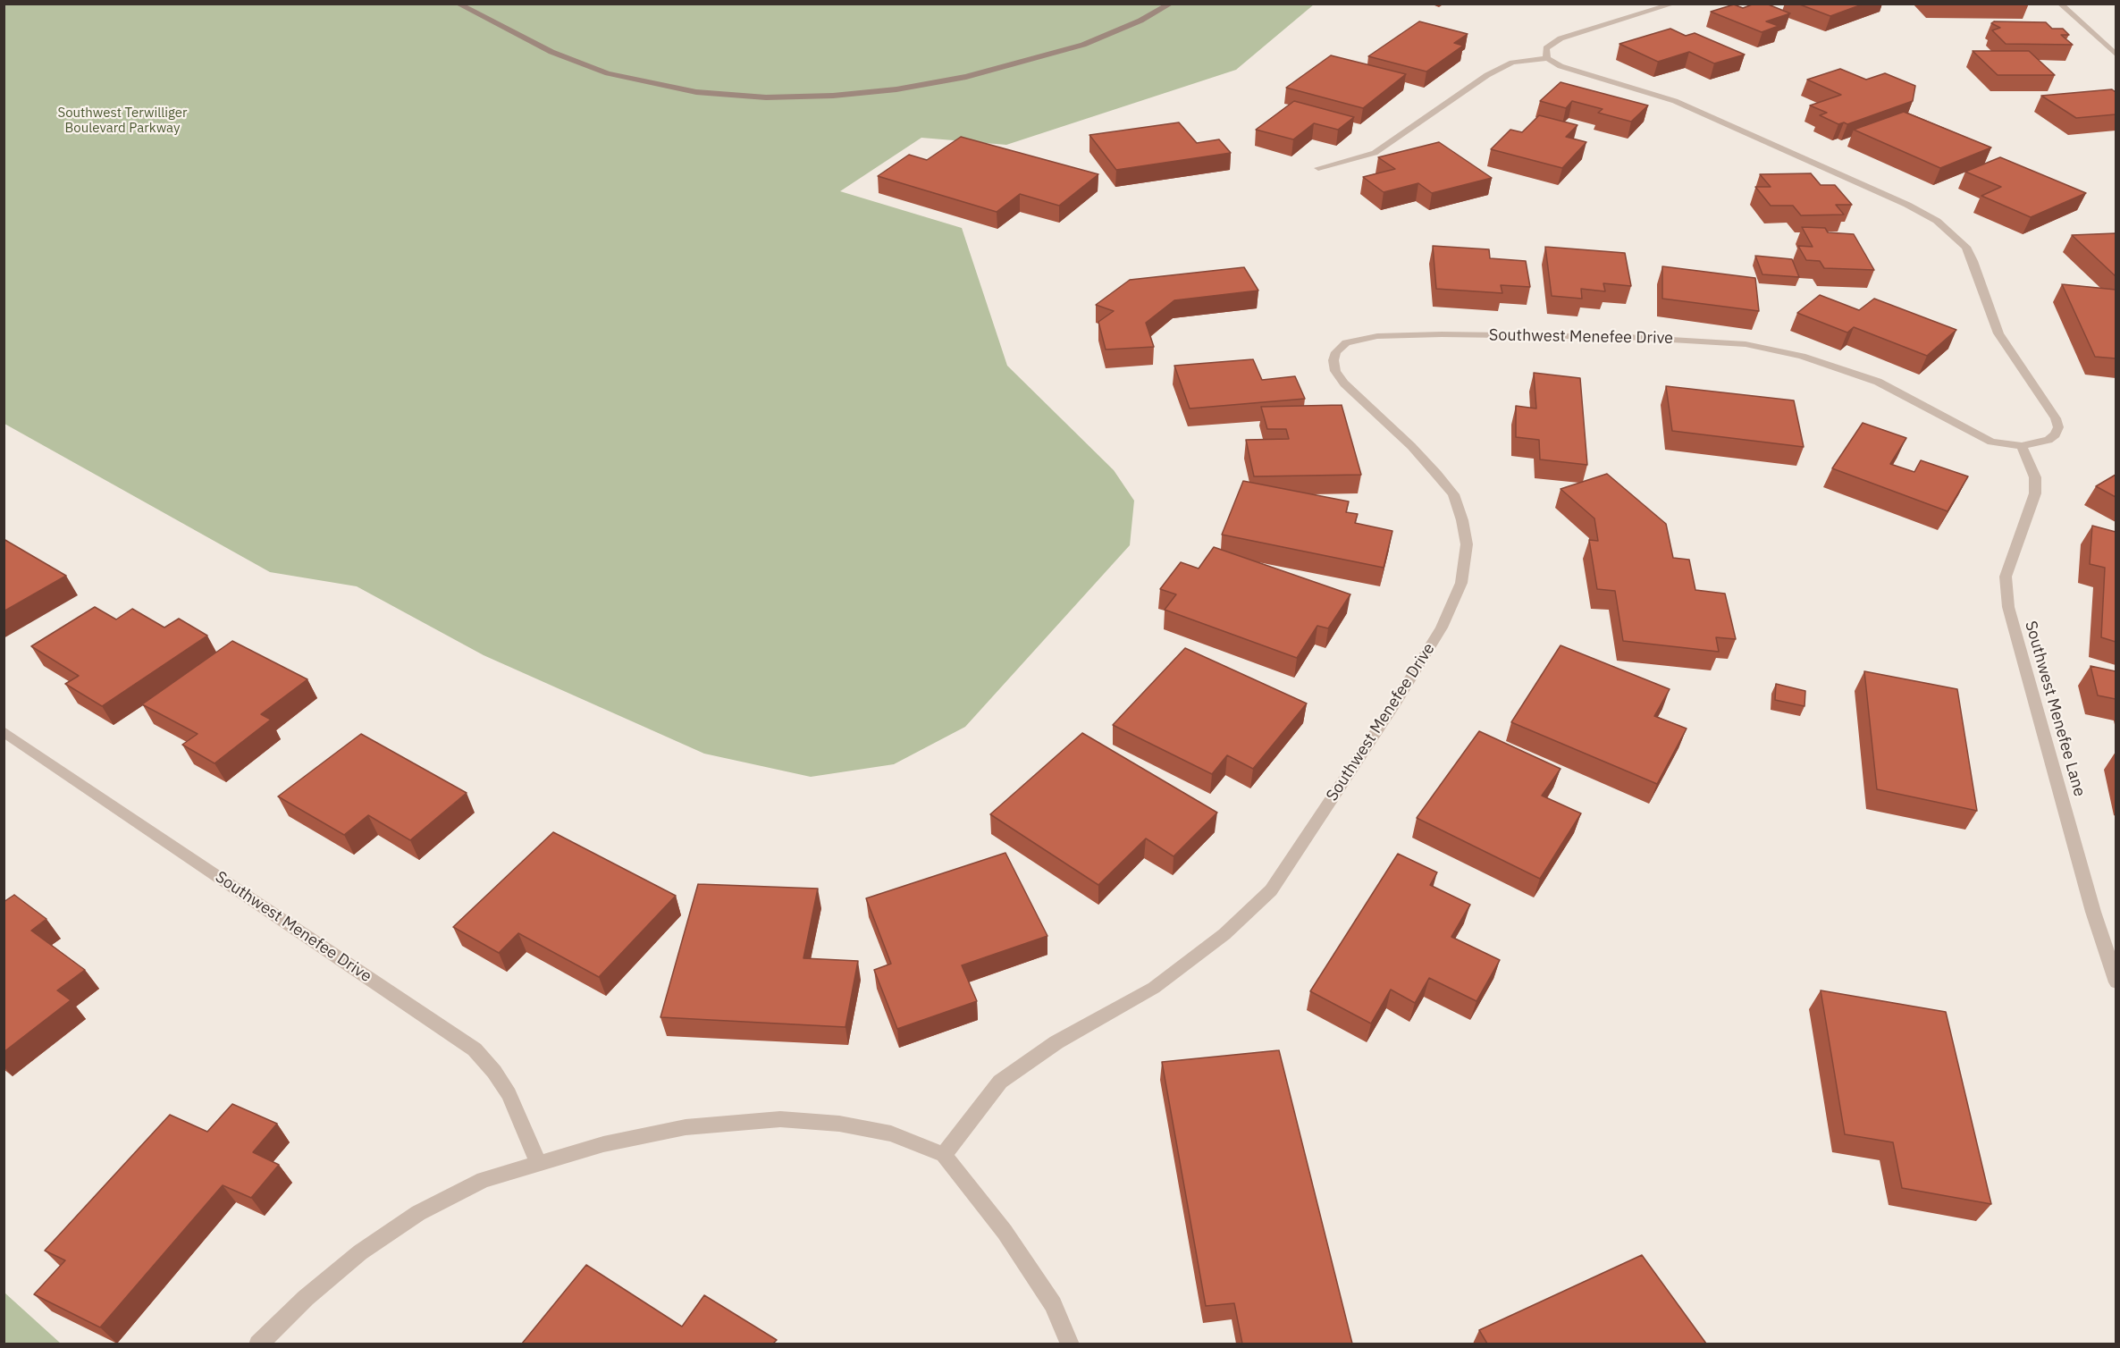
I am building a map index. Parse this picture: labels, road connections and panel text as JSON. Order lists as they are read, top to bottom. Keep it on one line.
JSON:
{"streets":{"street":["Southwest Menefee Drive","Southwest Menefee Lane"]},"crossings":[["Southwest Menefee Drive","Southwest Menefee Lane"]],"parks":["Southwest Terwilliger Boulevard Parkway"]}
